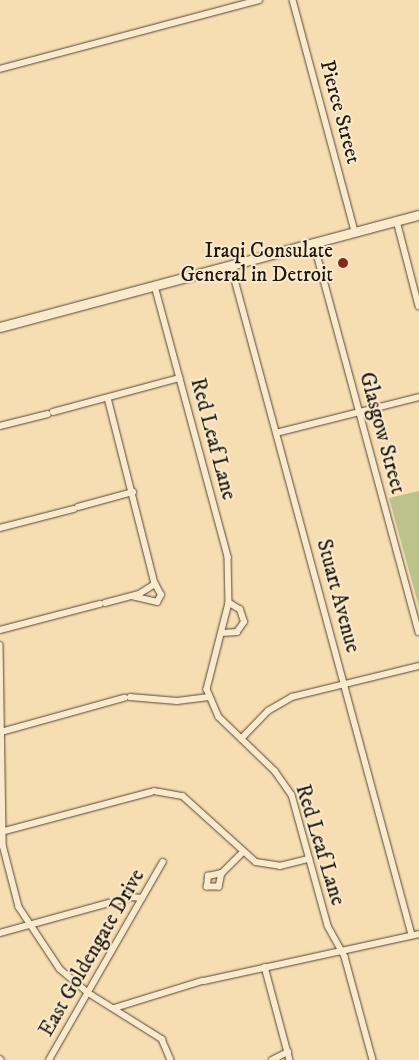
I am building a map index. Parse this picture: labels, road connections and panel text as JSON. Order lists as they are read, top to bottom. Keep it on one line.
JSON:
{"streets":{"street":["Pierce Street","Glasgow Street","Red Leaf Lane","Stuart Avenue","East Goldengate Drive"]},"places":["Iraqi Consulate General in Detroit"]}
